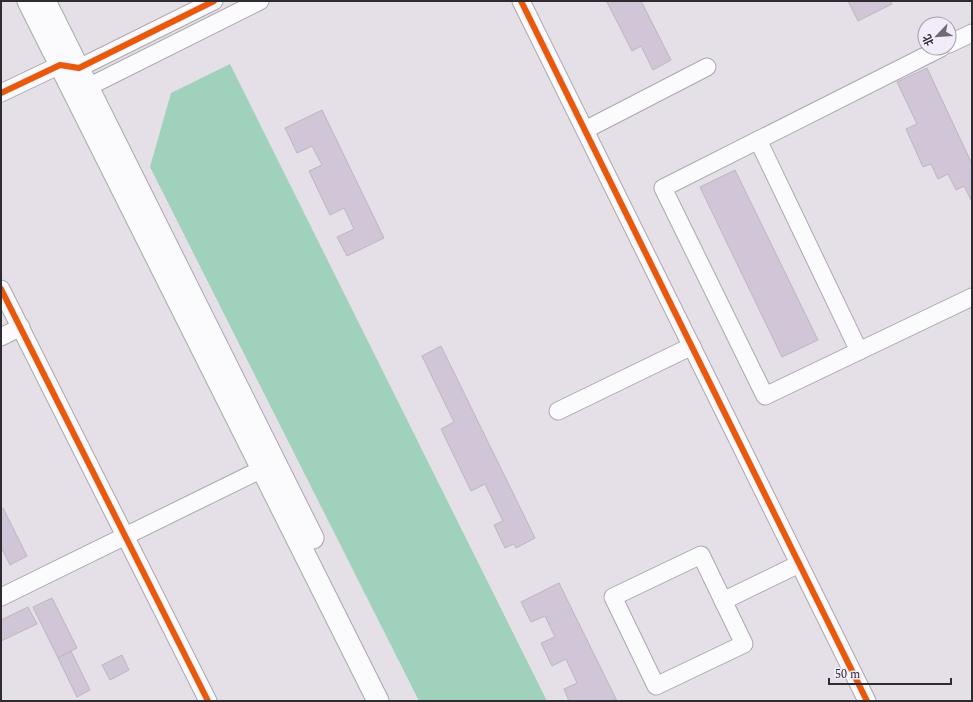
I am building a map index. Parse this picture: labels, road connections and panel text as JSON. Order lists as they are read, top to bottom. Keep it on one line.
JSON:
{"scale_bar":"50 m","north":"bottom left"}
